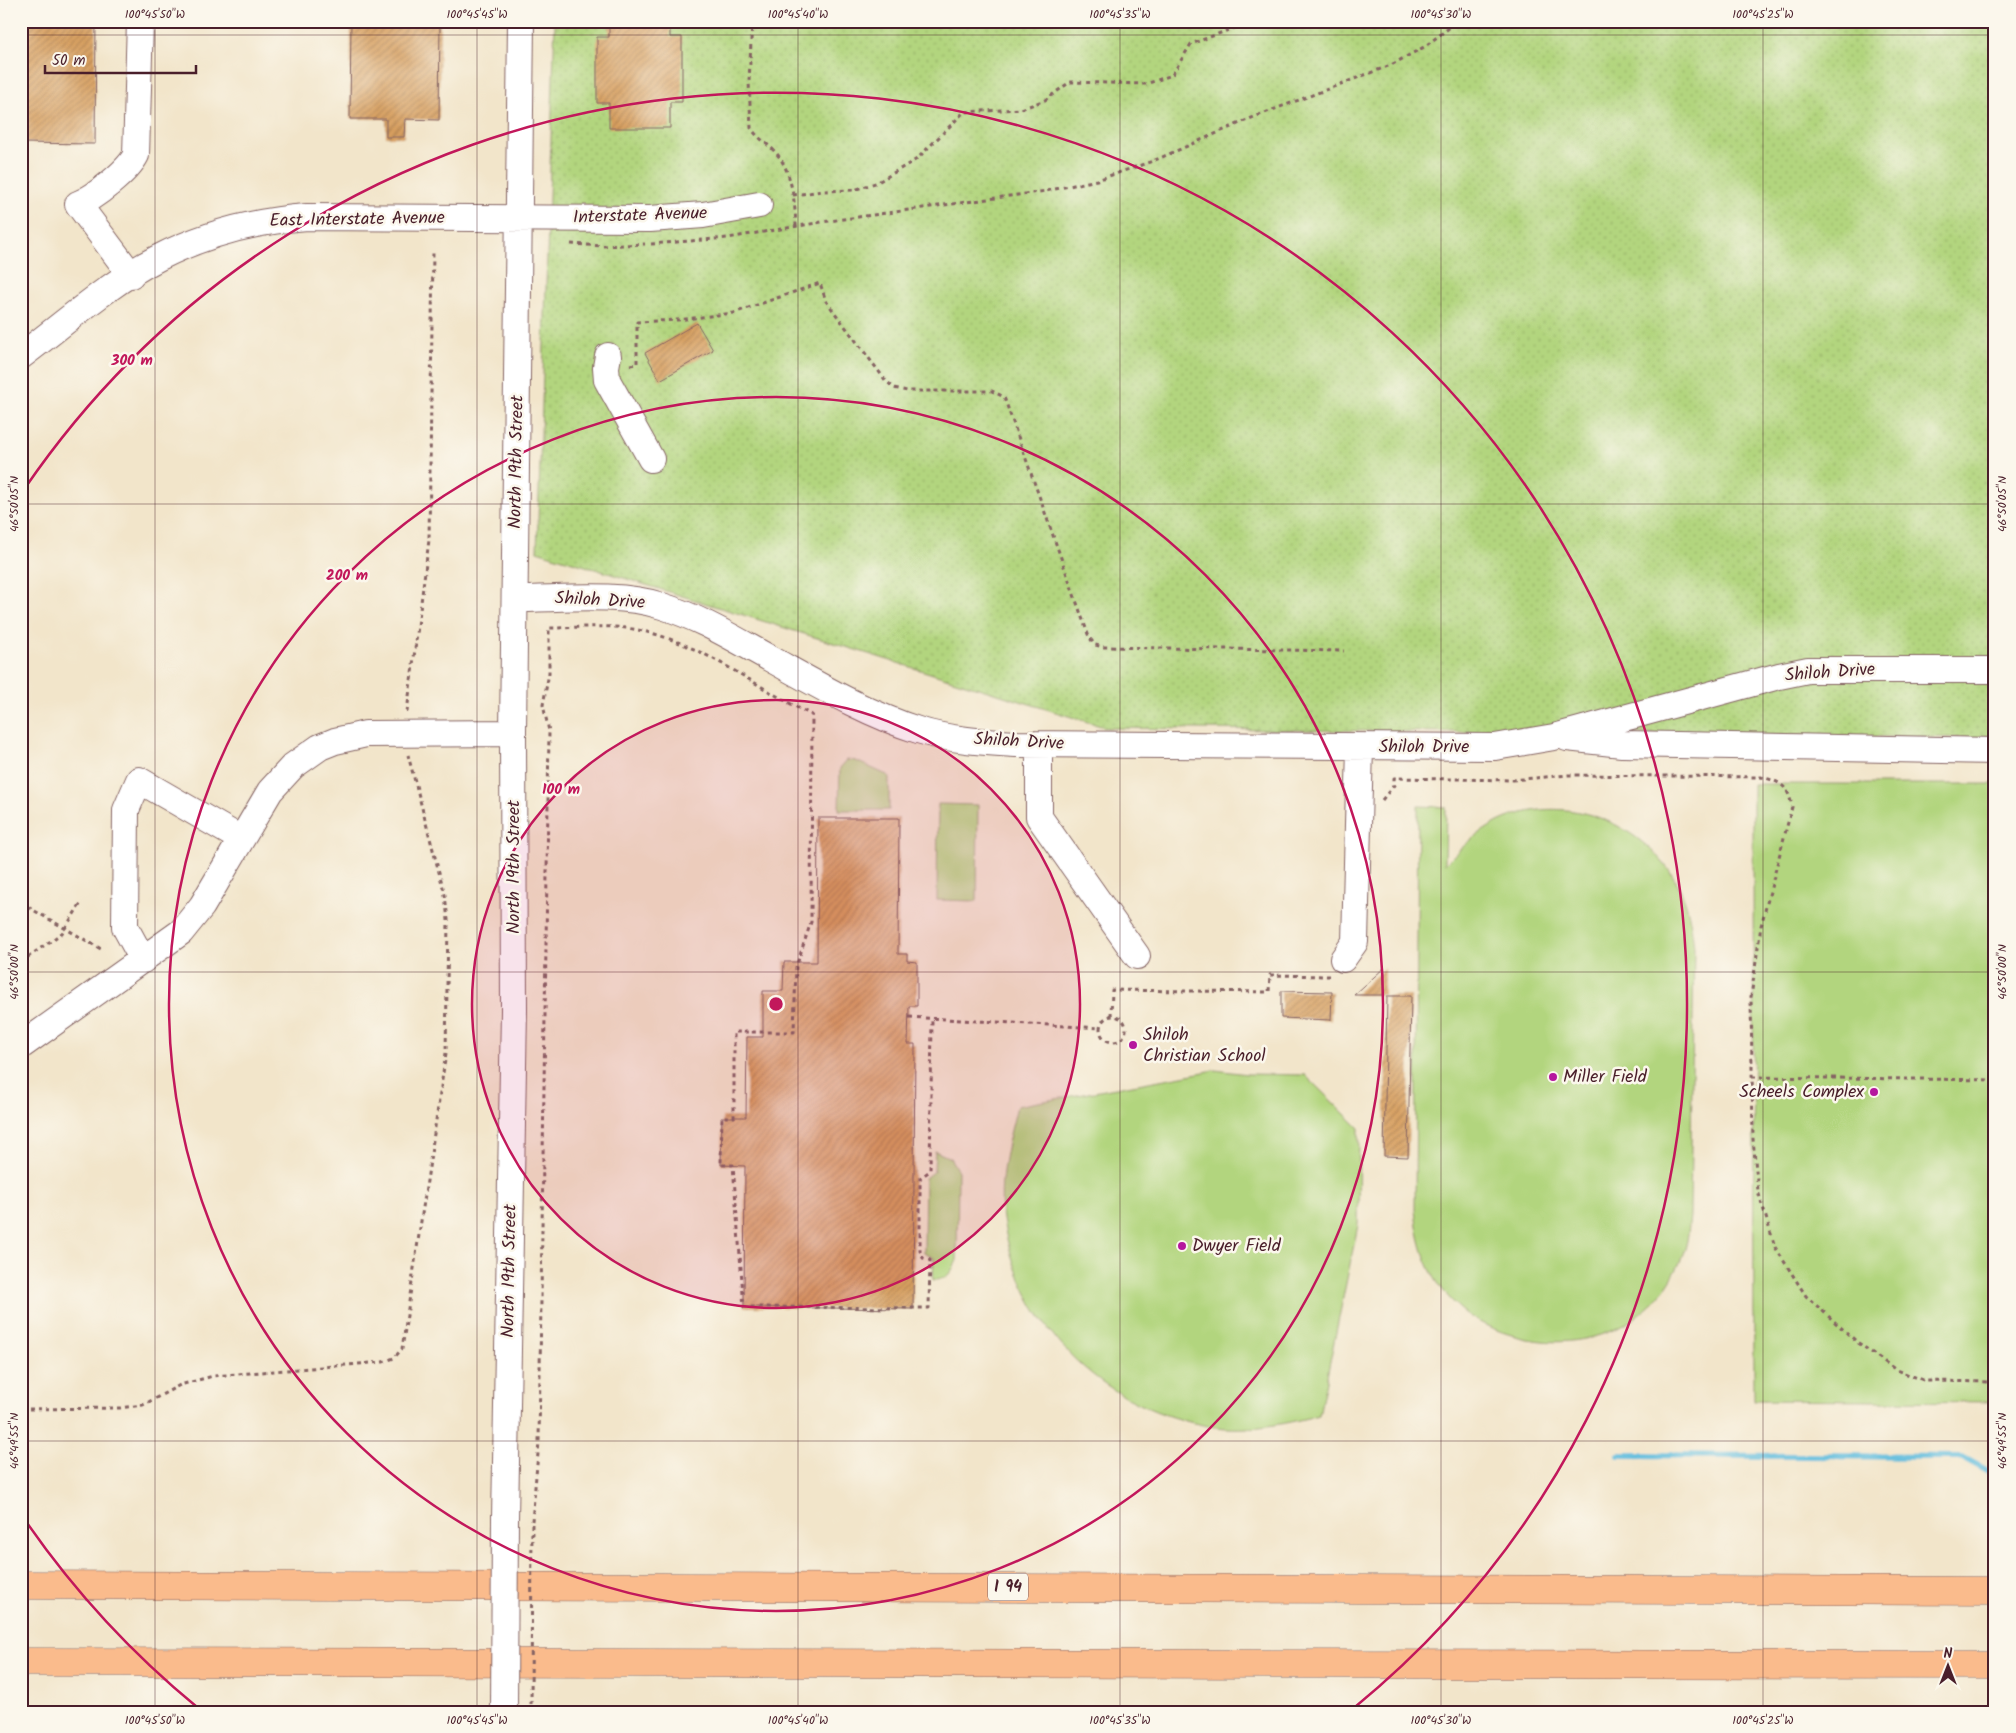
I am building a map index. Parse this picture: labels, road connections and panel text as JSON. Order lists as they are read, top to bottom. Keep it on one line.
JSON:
{"streets":{"highway":["I 94"],"street":["Interstate Avenue","East Interstate Avenue","North 19th Street","Shiloh Drive"]},"crossings":[["Interstate Avenue","East Interstate Avenue"],["Interstate Avenue","North 19th Street"],["East Interstate Avenue","North 19th Street"],["North 19th Street","Shiloh Drive"]],"places":["Shiloh Christian School","Miller Field","Scheels Complex","Dwyer Field"],"scale_bar":"50 m","north":"top","coordinates":["100°45'50\"W","100°45'45\"W","100°45'40\"W","100°45'35\"W","100°45'30\"W","100°45'25\"W","46°50'05\"N","46°50'00\"N","46°49'55\"N"],"rings":["300 m","200 m","100 m"]}
